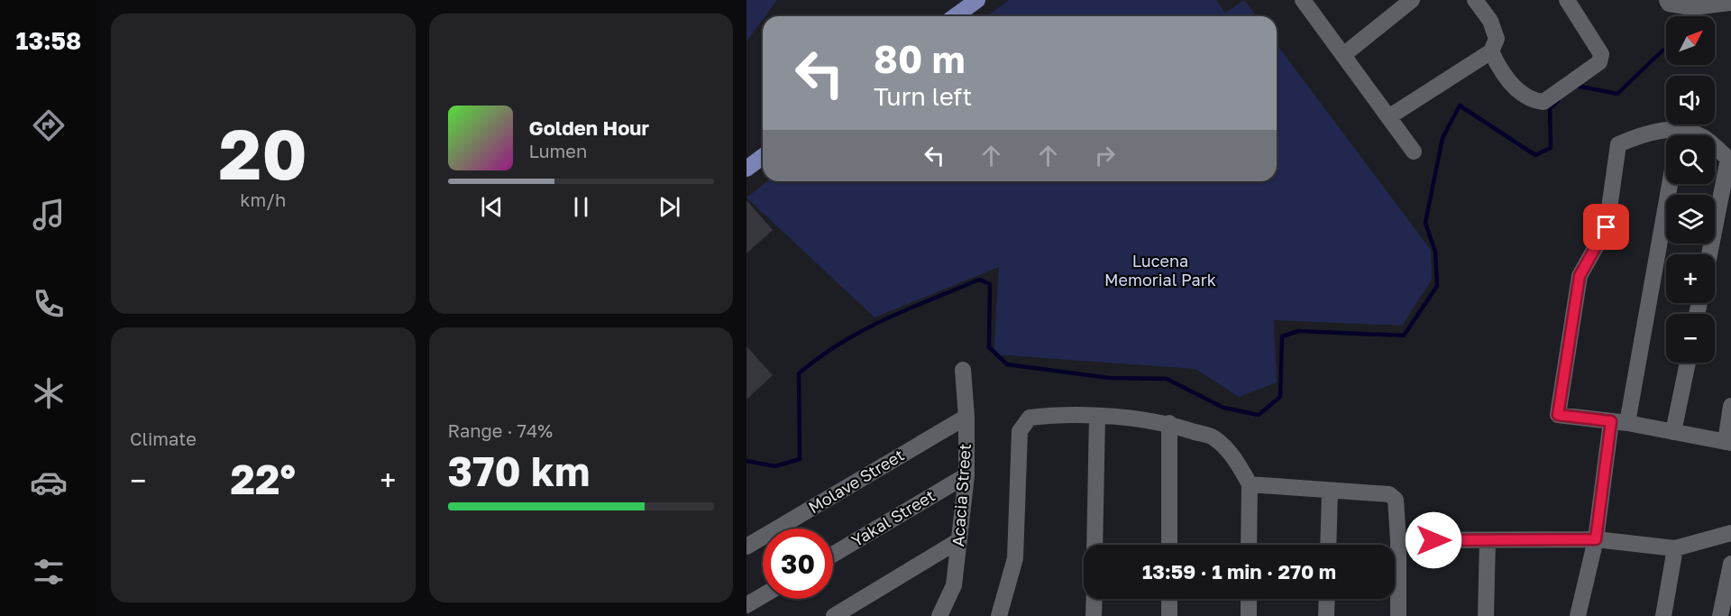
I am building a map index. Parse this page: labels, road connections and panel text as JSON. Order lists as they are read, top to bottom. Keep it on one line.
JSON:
{"streets":{"street":["Molave Street","Acacia Street","Yakal Street"]},"crossings":[["Molave Street","Acacia Street"],["Acacia Street","Yakal Street"]],"parks":["Lucena Memorial Park"],"north":"top right","page":{"tabs":"13:58","tile":[["20","km/h"],"Climate",["Range · 74%","370 km"]],"map_buttons":["+","−"],"turn":["80 m","Turn left"],"song":["Golden Hour","Lumen"],"heat":["−","22°","+"],"limit":"30","trip":"13:59 · 1 min · 270 m"}}
